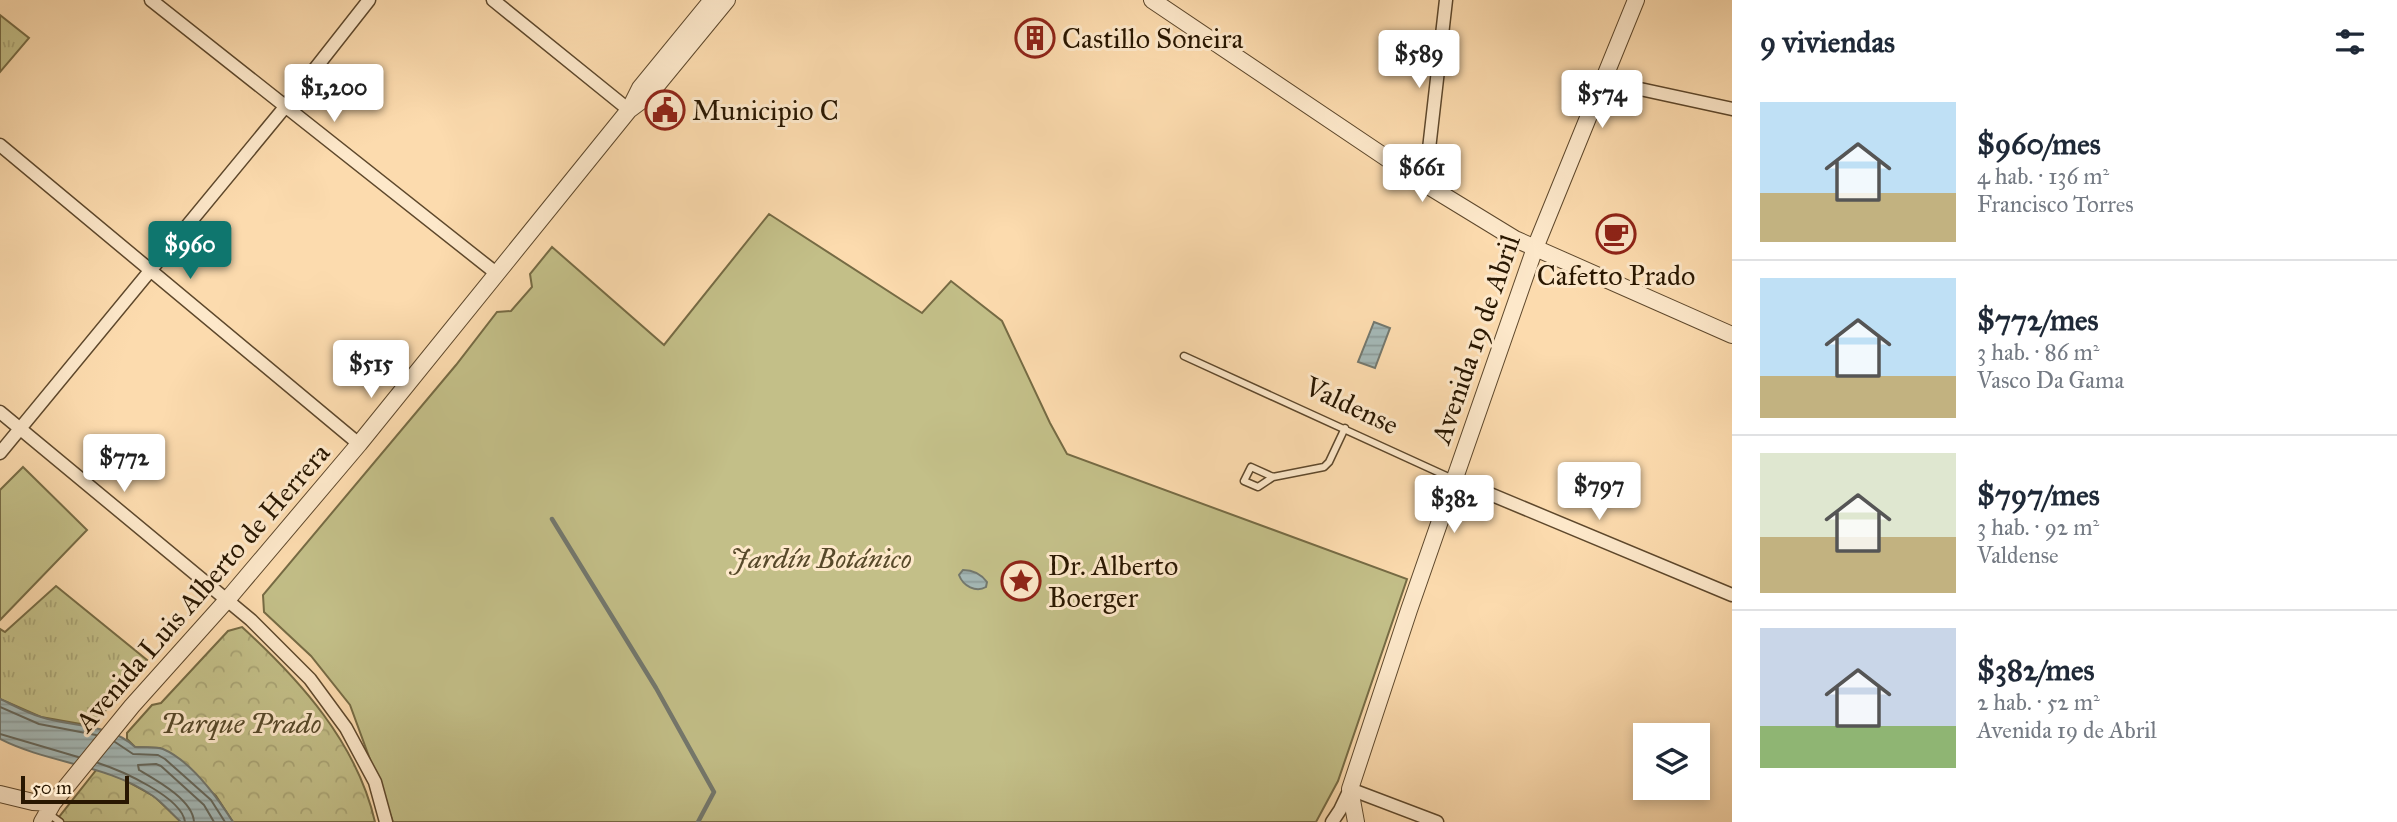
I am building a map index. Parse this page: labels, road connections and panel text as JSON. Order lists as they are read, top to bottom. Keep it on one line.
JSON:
{"streets":{"street":["Avenida 19 de Abril","Valdense","Avenida Luis Alberto de Herrera"]},"crossings":[["Avenida 19 de Abril","Valdense"]],"parks":["Jardín Botánico","Parque Prado"],"places":{"building":["Castillo Soneira"],"public building":["Municipio C"],"cafe":["Cafetto Prado"],"place":["Dr. Alberto Boerger"]},"scale_bar":"50 m","page":{"heading":"9 viviendas","price":["$589","$1,200","$574","$661","$960","$515","$772","$797","$382"],"list":[{"name":"$960/mes","note":"4 hab. · 136 m² · Francisco Torres"},{"name":"$772/mes","note":"3 hab. · 86 m² · Vasco Da Gama"},{"name":"$797/mes","note":"3 hab. · 92 m² · Valdense"},{"name":"$382/mes","note":"2 hab. · 52 m² · Avenida 19 de Abril"}],"scale":"50 m"}}
